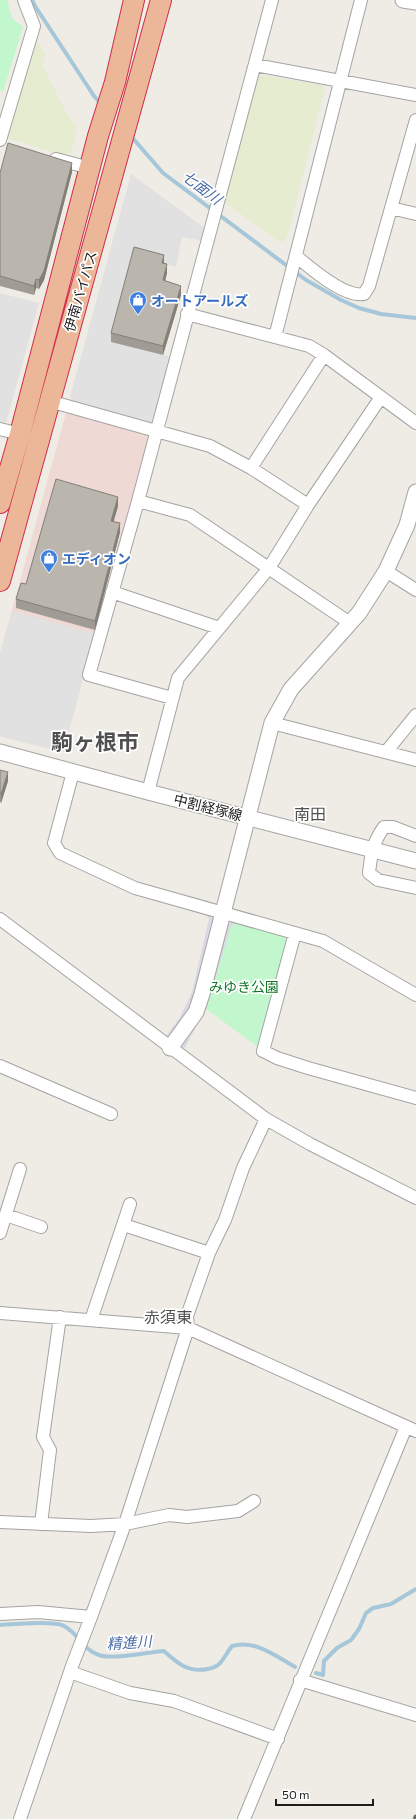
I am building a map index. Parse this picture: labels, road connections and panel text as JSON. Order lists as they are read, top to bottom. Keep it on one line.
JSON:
{"streets":{"highway":["伊南バイパス"],"street":["中割経塚線"]},"districts":["駒ヶ根市","南田","赤須東"],"water":["七面川","精進川"],"parks":["みゆき公園"],"places":{"shop":["オートアールズ","エディオン"]},"scale_bar":"50 m"}
